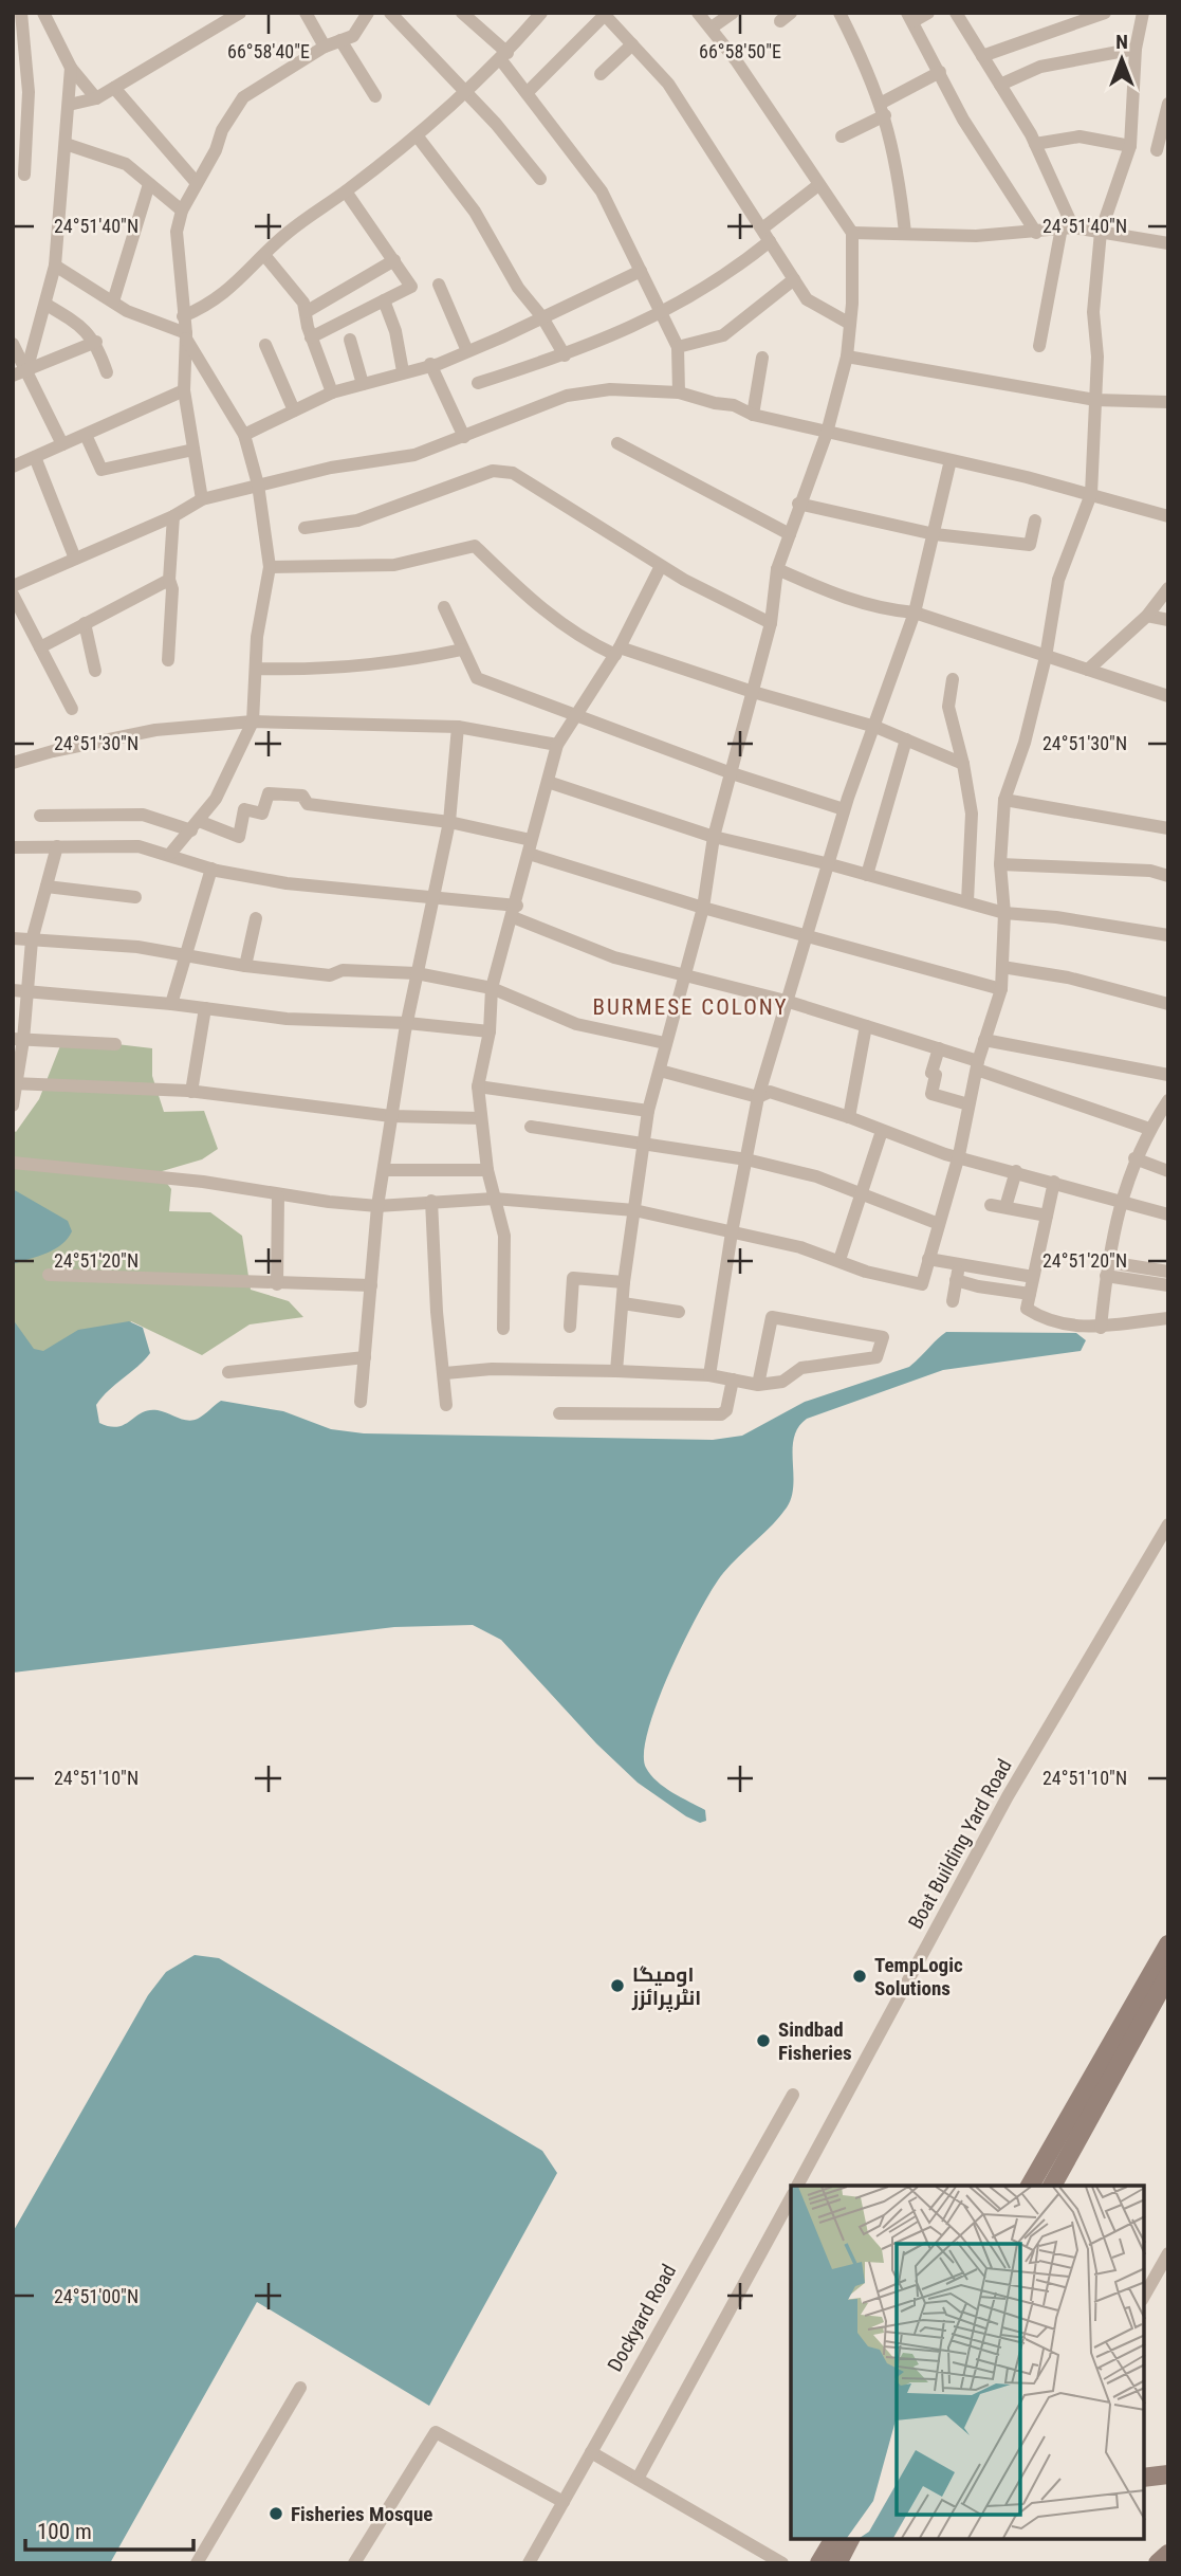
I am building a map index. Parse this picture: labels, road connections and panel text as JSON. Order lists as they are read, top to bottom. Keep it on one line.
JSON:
{"streets":{"street":["Boat Building Yard Road","Dockyard Road"]},"districts":["BURMESE COLONY"],"places":["TempLogic Solutions","اومیگا انٹرپرائزز","Sindbad Fisheries","Fisheries Mosque"],"scale_bar":"100 m","north":"top","coordinates":["66°58'40\"E","66°58'50\"E","24°51'40\"N","24°51'30\"N","24°51'20\"N","24°51'10\"N","24°51'00\"N"]}
